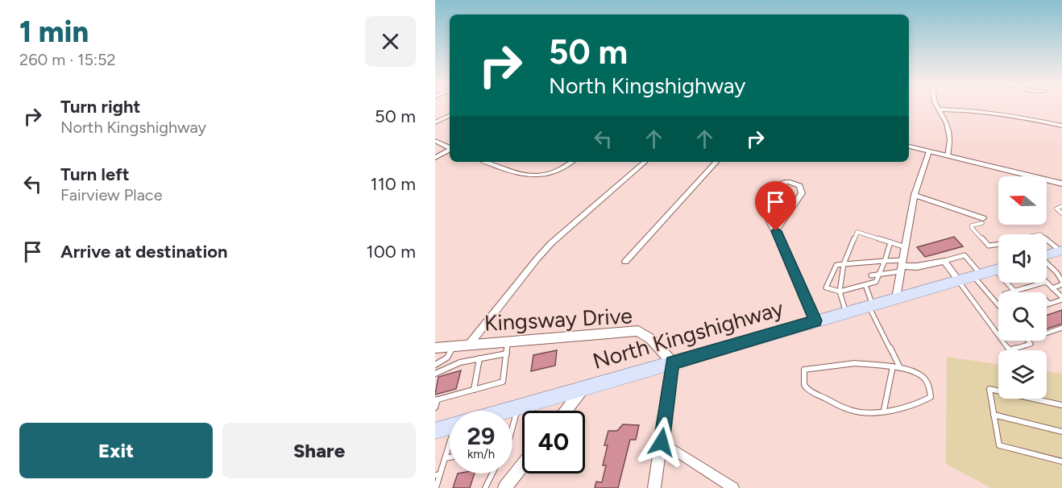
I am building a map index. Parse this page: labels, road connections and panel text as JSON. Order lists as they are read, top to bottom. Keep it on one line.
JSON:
{"streets":{"main road":["North Kingshighway"],"street":["Kingsway Drive"]},"crossings":[["Kingsway Drive","North Kingshighway"]],"north":"left","page":{"heading":["1 min","260 m · 15:52"],"turn":["50 m","North Kingshighway"],"list":[{"name":"Turn right","note":"North Kingshighway","value":"50 m"},{"name":"Turn left","note":"Fairview Place","value":"110 m"},{"name":"Arrive at destination","value":"100 m"}],"speed":"29 km/h","limit":"40","buttons":["Exit","Share"]}}
